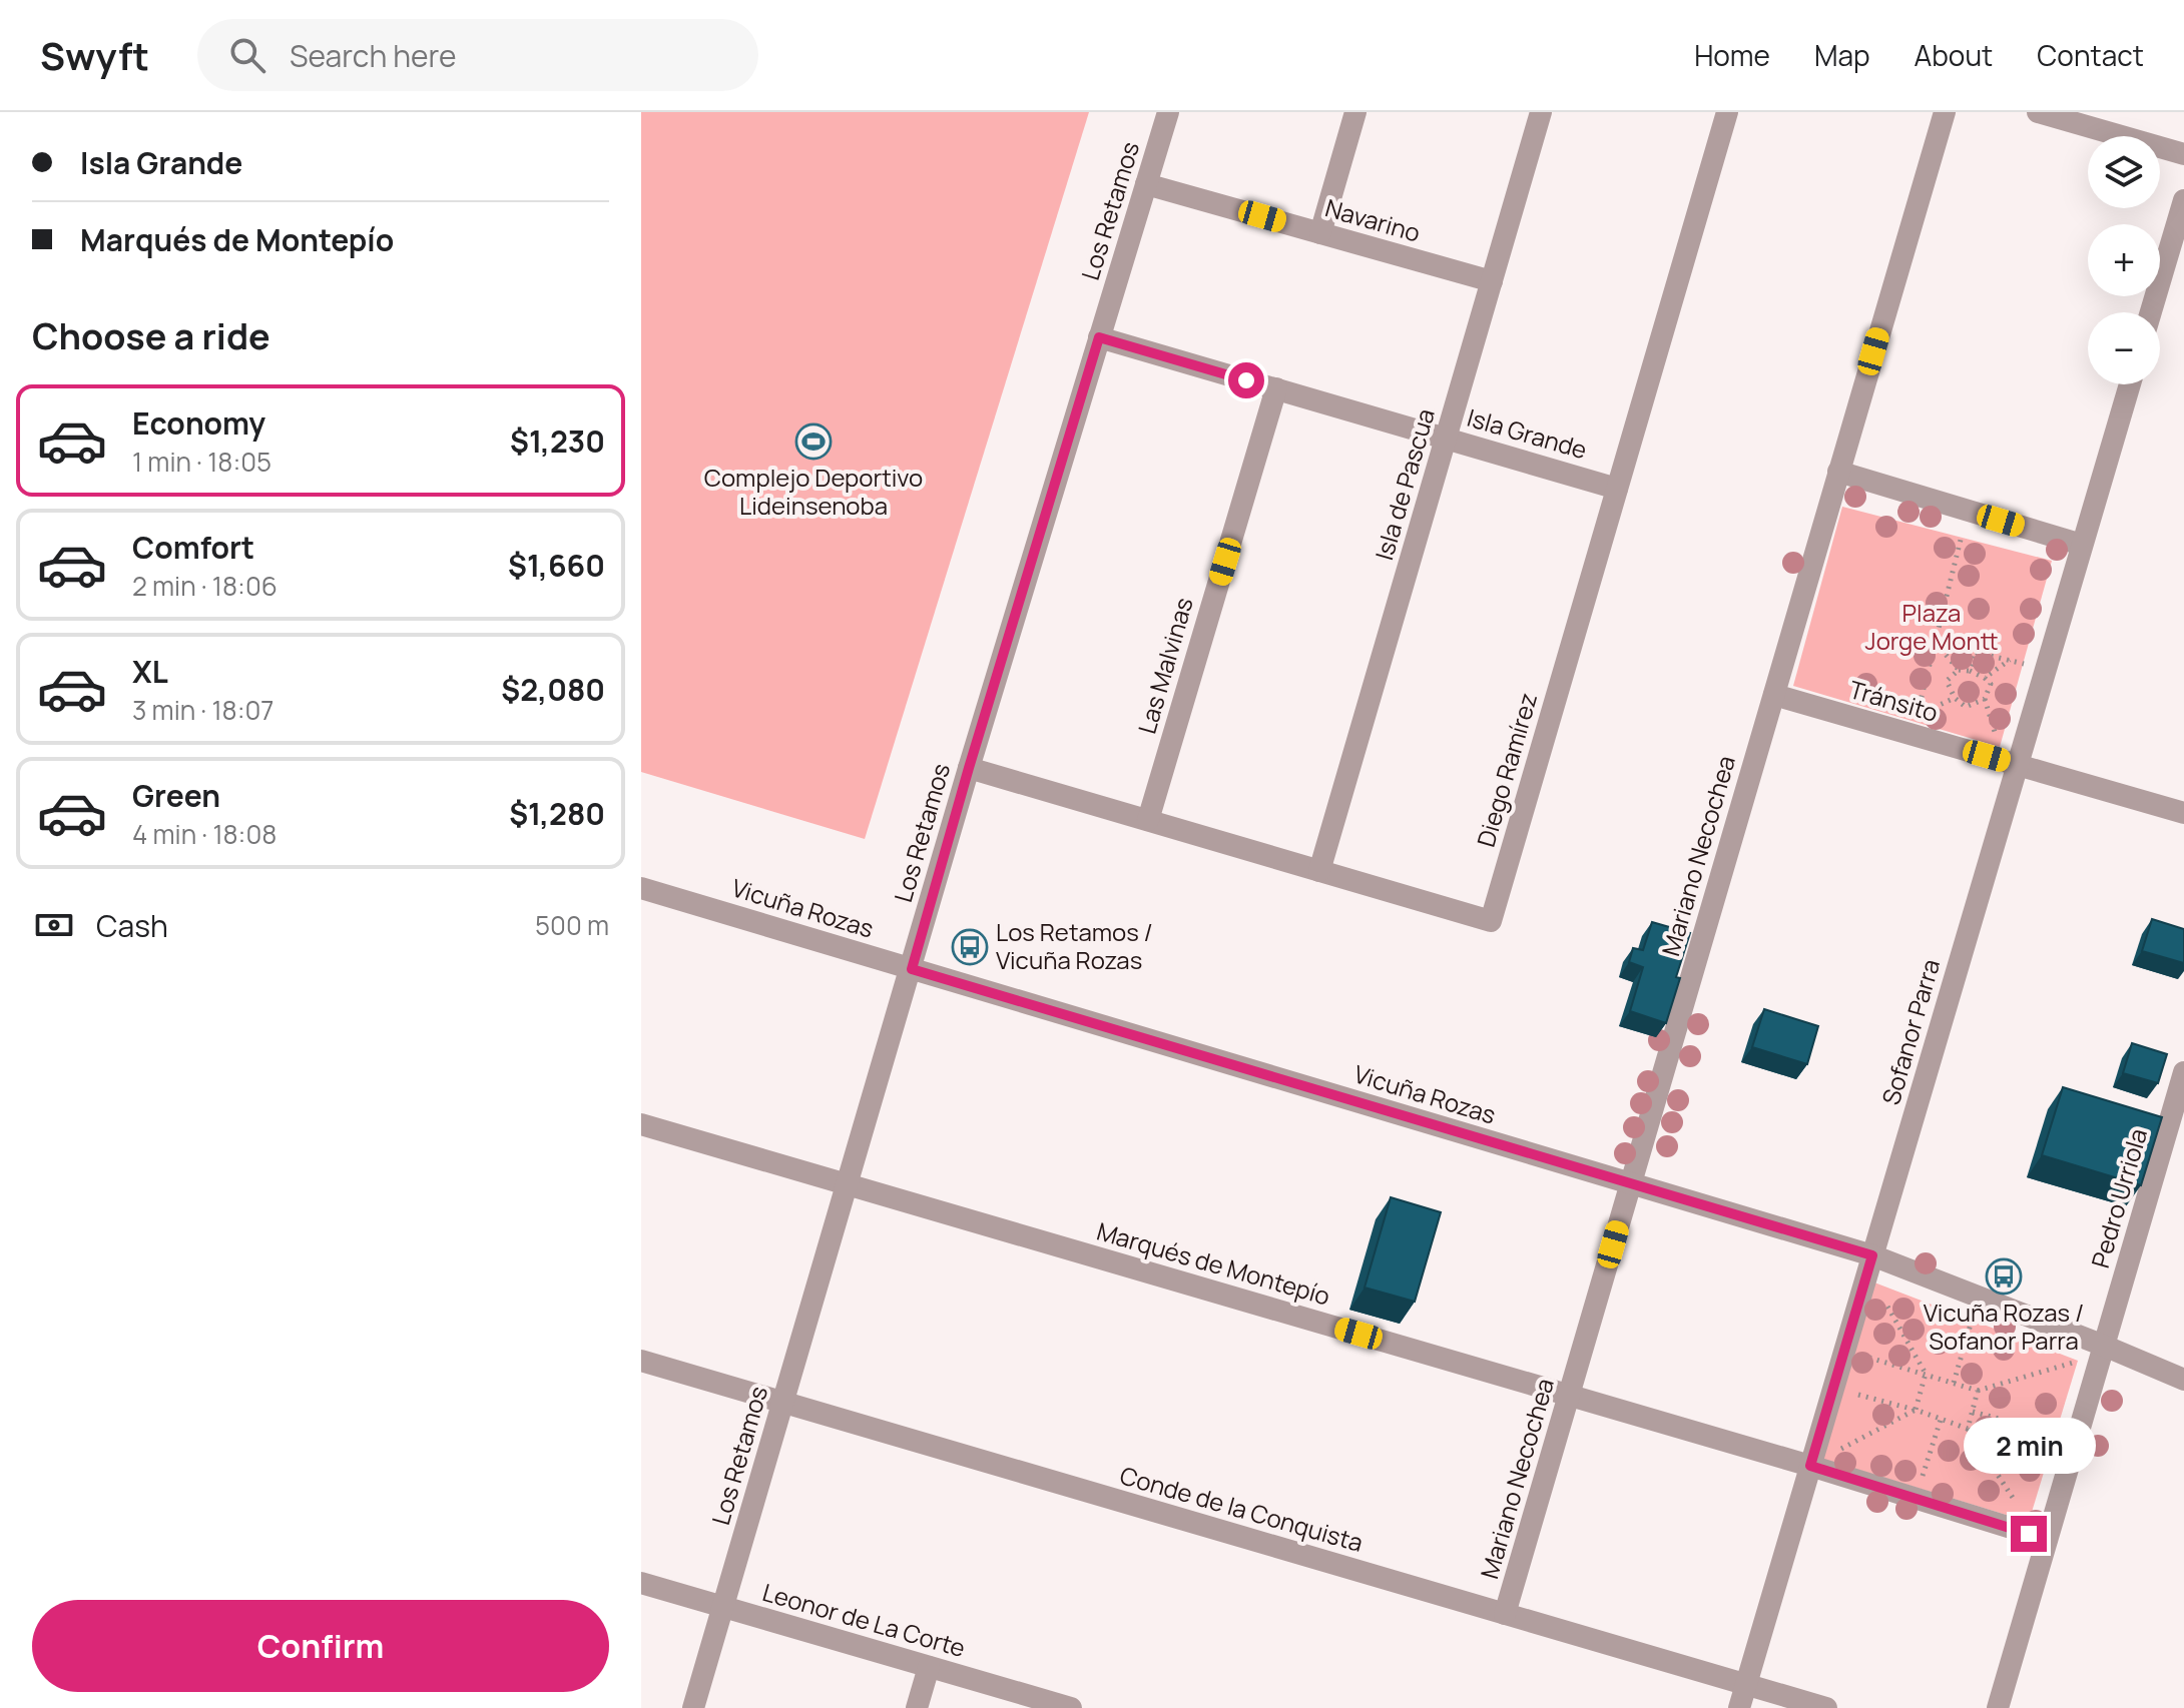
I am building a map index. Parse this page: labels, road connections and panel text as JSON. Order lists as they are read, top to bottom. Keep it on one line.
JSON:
{"streets":{"street":["Los Retamos","Navarino","Isla Grande","Isla de Pascua","Las Malvinas","Tránsito","Diego Ramírez","Mariano Necochea","Vicuña Rozas","Sofanor Parra","Pedro Urriola","Marqués de Montepío","Conde de la Conquista","Leonor de La Corte"]},"crossings":[["Los Retamos","Navarino"],["Los Retamos","Isla Grande"],["Los Retamos","Diego Ramírez"],["Los Retamos","Vicuña Rozas"],["Los Retamos","Marqués de Montepío"],["Los Retamos","Conde de la Conquista"],["Los Retamos","Leonor de La Corte"],["Navarino","Isla de Pascua"],["Isla Grande","Isla de Pascua"],["Isla Grande","Las Malvinas"],["Isla Grande","Diego Ramírez"],["Isla de Pascua","Diego Ramírez"],["Las Malvinas","Diego Ramírez"],["Tránsito","Mariano Necochea"],["Tránsito","Sofanor Parra"],["Mariano Necochea","Vicuña Rozas"],["Mariano Necochea","Marqués de Montepío"],["Mariano Necochea","Conde de la Conquista"],["Vicuña Rozas","Sofanor Parra"],["Vicuña Rozas","Pedro Urriola"],["Sofanor Parra","Marqués de Montepío"],["Sofanor Parra","Conde de la Conquista"],["Pedro Urriola","Marqués de Montepío"]],"parks":["Plaza Jorge Montt"],"places":{"sports":["Complejo Deportivo Lideinsenoba"],"bus stop":["Los Retamos / Vicuña Rozas","Vicuña Rozas / Sofanor Parra"]},"page":{"header":"Swyft","search":"Search here","nav":["Home","Map","About","Contact"],"banner":["Isla Grande","Marqués de Montepío"],"map_buttons":["+","−"],"heading":"Choose a ride","list":[{"name":"Economy","note":"1 min · 18:05","value":"$1,230"},{"name":"Comfort","note":"2 min · 18:06","value":"$1,660"},{"name":"XL","note":"3 min · 18:07","value":"$2,080"},{"name":"Green","note":"4 min · 18:08","value":"$1,280"}],"pay":["Cash","500 m"],"bubble":"2 min","buttons":"Confirm"}}
